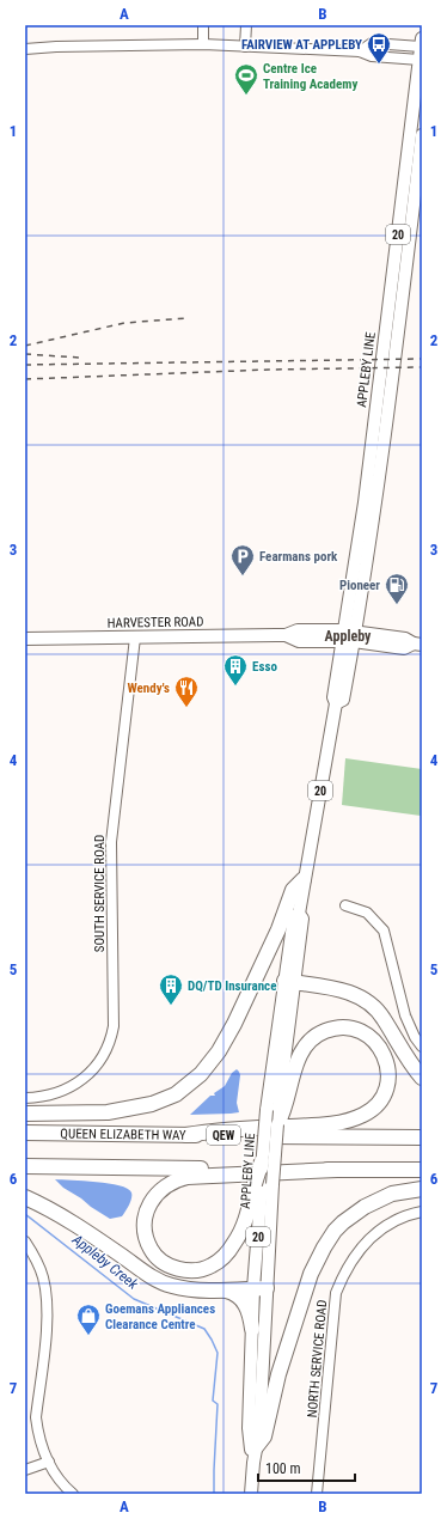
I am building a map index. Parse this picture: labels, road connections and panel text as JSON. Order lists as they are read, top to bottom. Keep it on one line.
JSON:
{"streets":{"highway":["QUEEN ELIZABETH WAY","QEW"],"main road":["20","APPLEBY LINE","HARVESTER ROAD"],"street":["SOUTH SERVICE ROAD","NORTH SERVICE ROAD"]},"crossings":[["APPLEBY LINE","HARVESTER ROAD"],["HARVESTER ROAD","SOUTH SERVICE ROAD"]],"districts":["Appleby"],"water":["Appleby Creek"],"places":{"bus stop":["FAIRVIEW AT APPLEBY"],"sports":["Centre Ice Training Academy"],"parking":["Fearmans pork"],"fuel station":["Pioneer"],"building":["Esso","DQ/TD Insurance"],"restaurant":["Wendy's"],"shop":["Goemans Appliances Clearance Centre"]},"scale_bar":"100 m","grid":{"columns":["A","B"],"rows":["1","2","3","4","5","6","7"]}}
